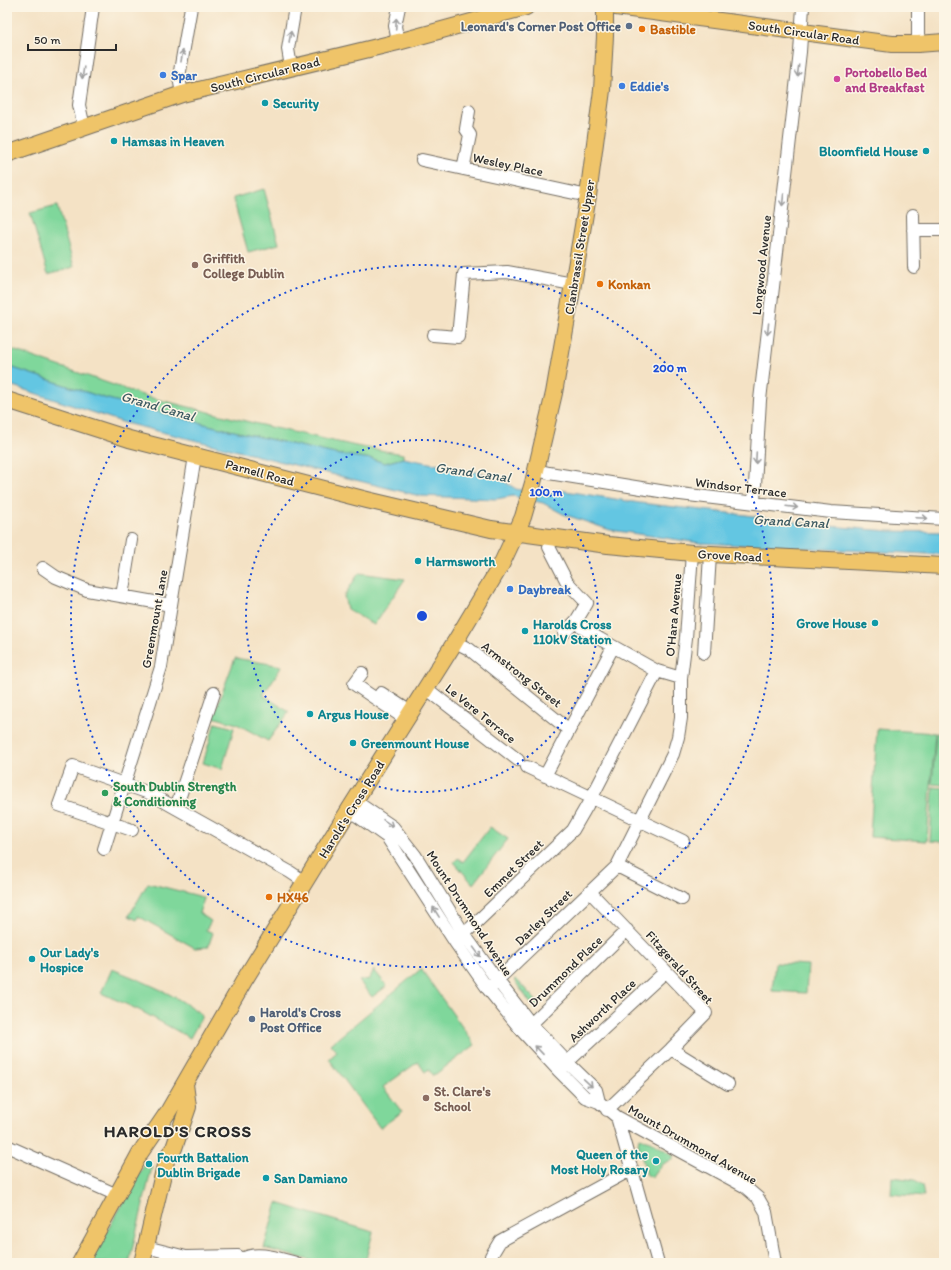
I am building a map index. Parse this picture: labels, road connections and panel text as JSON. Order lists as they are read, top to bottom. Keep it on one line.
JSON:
{"streets":{"main road":["South Circular Road","Clanbrassil Street Upper","Parnell Road","Grove Road","Harold's Cross Road"],"street":["Wesley Place","Longwood Avenue","Windsor Terrace","O'Hara Avenue","Greenmount Lane","Armstrong Street","Le Vere Terrace","Emmet Street","Mount Drummond Avenue","Darley Street","Fitzgerald Street","Drummond Place","Ashworth Place"]},"crossings":[["South Circular Road","Longwood Avenue"],["Wesley Place","Clanbrassil Street Upper"],["Clanbrassil Street Upper","Windsor Terrace"],["Clanbrassil Street Upper","Harold's Cross Road"],["Longwood Avenue","Windsor Terrace"],["Parnell Road","Grove Road"],["Parnell Road","Greenmount Lane"],["Parnell Road","Harold's Cross Road"],["Grove Road","O'Hara Avenue"],["Grove Road","Harold's Cross Road"],["O'Hara Avenue","Le Vere Terrace"],["O'Hara Avenue","Darley Street"],["Armstrong Street","Harold's Cross Road"],["Le Vere Terrace","Harold's Cross Road"],["Le Vere Terrace","Emmet Street"],["Harold's Cross Road","Mount Drummond Avenue"],["Emmet Street","Mount Drummond Avenue"],["Mount Drummond Avenue","Darley Street"],["Mount Drummond Avenue","Fitzgerald Street"],["Mount Drummond Avenue","Drummond Place"],["Mount Drummond Avenue","Ashworth Place"],["Darley Street","Fitzgerald Street"],["Fitzgerald Street","Drummond Place"],["Fitzgerald Street","Ashworth Place"]],"one_way":["Longwood Avenue","Windsor Terrace"],"districts":["HAROLD'S CROSS"],"water":["Grand Canal"],"places":["Leonard's Corner Post Office","Bastible","Spar","Portobello Bed and Breakfast","Eddie's","Security","Hamsas in Heaven","Bloomfield House","Griffith College Dublin","Konkan","Harmsworth","Daybreak","Grove House","Harolds Cross 110kV Station","Argus House","Greenmount House","South Dublin Strength & Conditioning","HX46","Our Lady's Hospice","Harold's Cross Post Office","St. Clare's School","Queen of the Most Holy Rosary","Fourth Battalion Dublin Brigade","San Damiano"],"scale_bar":"50 m","rings":["200 m","100 m"]}
